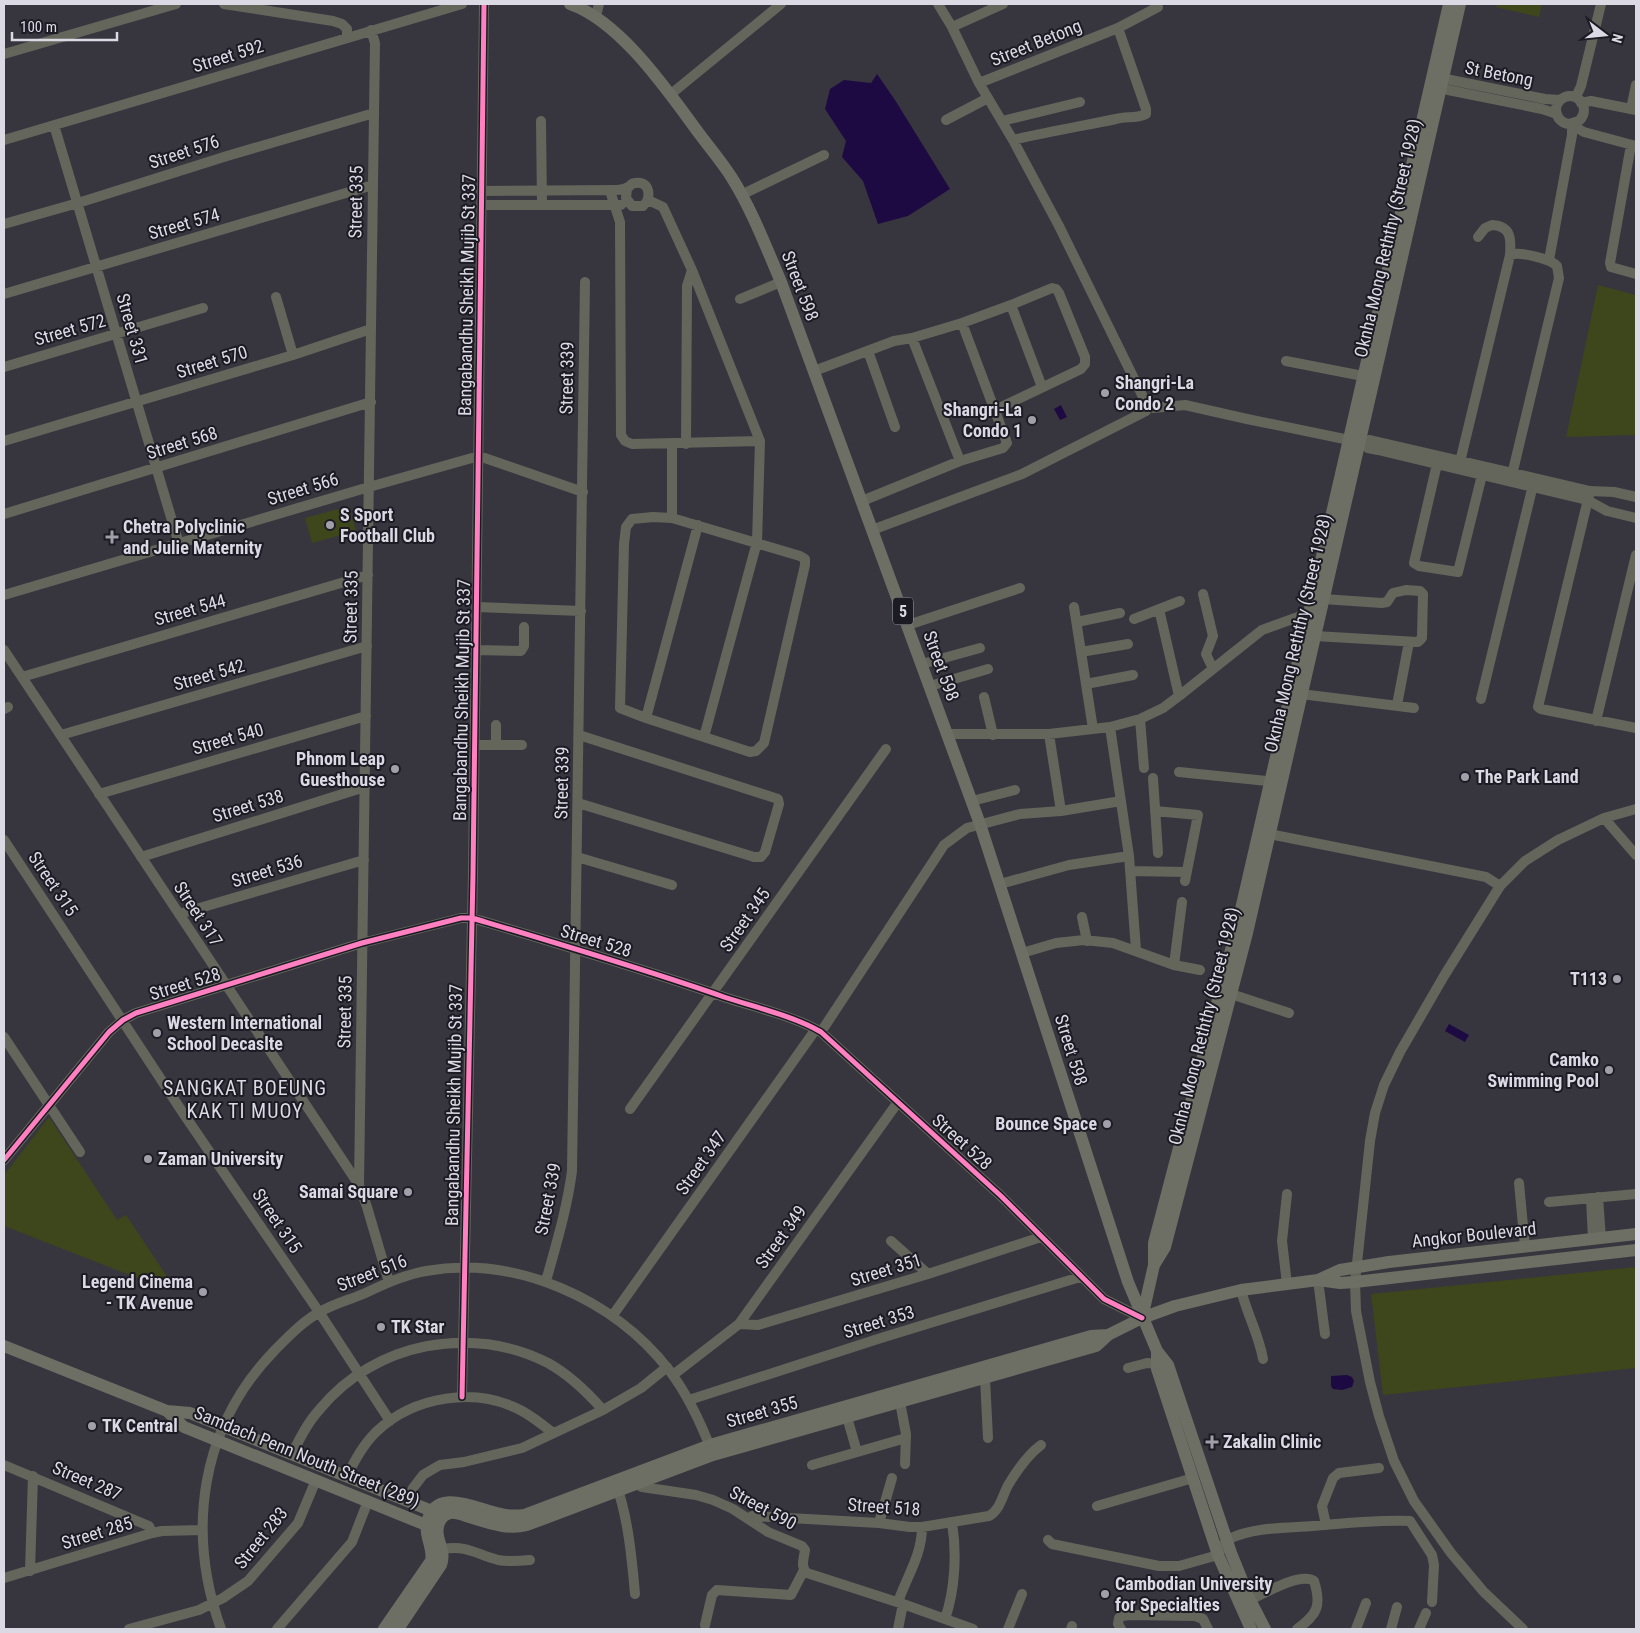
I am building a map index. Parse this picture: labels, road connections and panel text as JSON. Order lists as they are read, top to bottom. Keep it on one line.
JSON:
{"streets":{"main road":["Oknha Mong Reththy (Street 1928)","Street 598","5","Angkor Boulevard","Street 355","Samdach Penn Nouth Street (289)"],"street":["Street Betong","Street 592","St Betong","Street 576","Street 335","Street 574","Bangabandhu Sheikh Mujib St 337","Street 331","Street 572","Street 570","Street 339","Street 568","Street 566","Street 544","Street 542","Street 540","Street 538","Street 536","Street 315","Street 317","Street 345","Street 528","Street 347","Street 349","Street 351","Street 516","Street 353","Street 287","Street 518","Street 590","Street 285","Street 283"]},"crossings":[["Street 592","Street 335"],["Street 592","Street 331"],["St Betong","Oknha Mong Reththy (Street 1928)"],["Street 576","Street 335"],["Street 576","Street 331"],["Street 335","Street 574"],["Street 335","Street 570"],["Street 335","Street 568"],["Street 335","Street 566"],["Street 335","Street 544"],["Street 335","Street 542"],["Street 335","Street 540"],["Street 335","Street 538"],["Street 335","Street 536"],["Street 335","Street 317"],["Street 335","Street 528"],["Street 574","Street 331"],["Oknha Mong Reththy (Street 1928)","Street 598"],["Oknha Mong Reththy (Street 1928)","Street 528"],["Oknha Mong Reththy (Street 1928)","Angkor Boulevard"],["Oknha Mong Reththy (Street 1928)","Street 355"],["Street 598","Street 528"],["Street 598","Street 347"],["Street 598","Angkor Boulevard"],["Street 598","Street 355"],["Bangabandhu Sheikh Mujib St 337","Street 566"],["Bangabandhu Sheikh Mujib St 337","Street 528"],["Bangabandhu Sheikh Mujib St 337","Street 516"],["Street 331","Street 572"],["Street 331","Street 570"],["Street 331","Street 568"],["Street 331","Street 566"],["Street 339","Street 528"],["Street 339","Street 516"],["Street 544","Street 317"],["Street 542","Street 317"],["Street 540","Street 317"],["Street 538","Street 317"],["Street 536","Street 317"],["Street 315","Street 528"],["Street 315","Street 516"],["Street 317","Street 528"],["Street 317","Street 516"],["Street 345","Street 528"],["Street 528","Street 347"],["Street 528","Angkor Boulevard"],["Street 528","Street 349"],["Street 528","Street 351"],["Street 528","Street 353"],["Street 528","Street 355"],["Street 347","Street 516"],["Angkor Boulevard","Street 355"],["Street 349","Street 351"],["Street 349","Street 516"],["Street 349","Samdach Penn Nouth Street (289)"],["Street 516","Street 353"],["Street 516","Street 355"],["Street 516","Samdach Penn Nouth Street (289)"],["Street 516","Street 285"],["Street 516","Street 283"],["Street 355","Samdach Penn Nouth Street (289)"],["Street 355","Street 590"],["Samdach Penn Nouth Street (289)","Street 283"],["Street 287","Street 285"],["Street 518","Street 590"]],"districts":["SANGKAT BOEUNG KAK TI MUOY"],"places":{"other":["Shangri-La Condo 2","Shangri-La Condo 1","S Sport Football Club","Phnom Leap Guesthouse","The Park Land","T113","Western International School Decaslte","Camko Swimming Pool","Bounce Space","Zaman University","Samai Square","Legend Cinema - TK Avenue","TK Star","TK Central","Cambodian University for Specialties"],"health":["Chetra Polyclinic and Julie Maternity","Zakalin Clinic"]},"scale_bar":"100 m","north":"right"}
